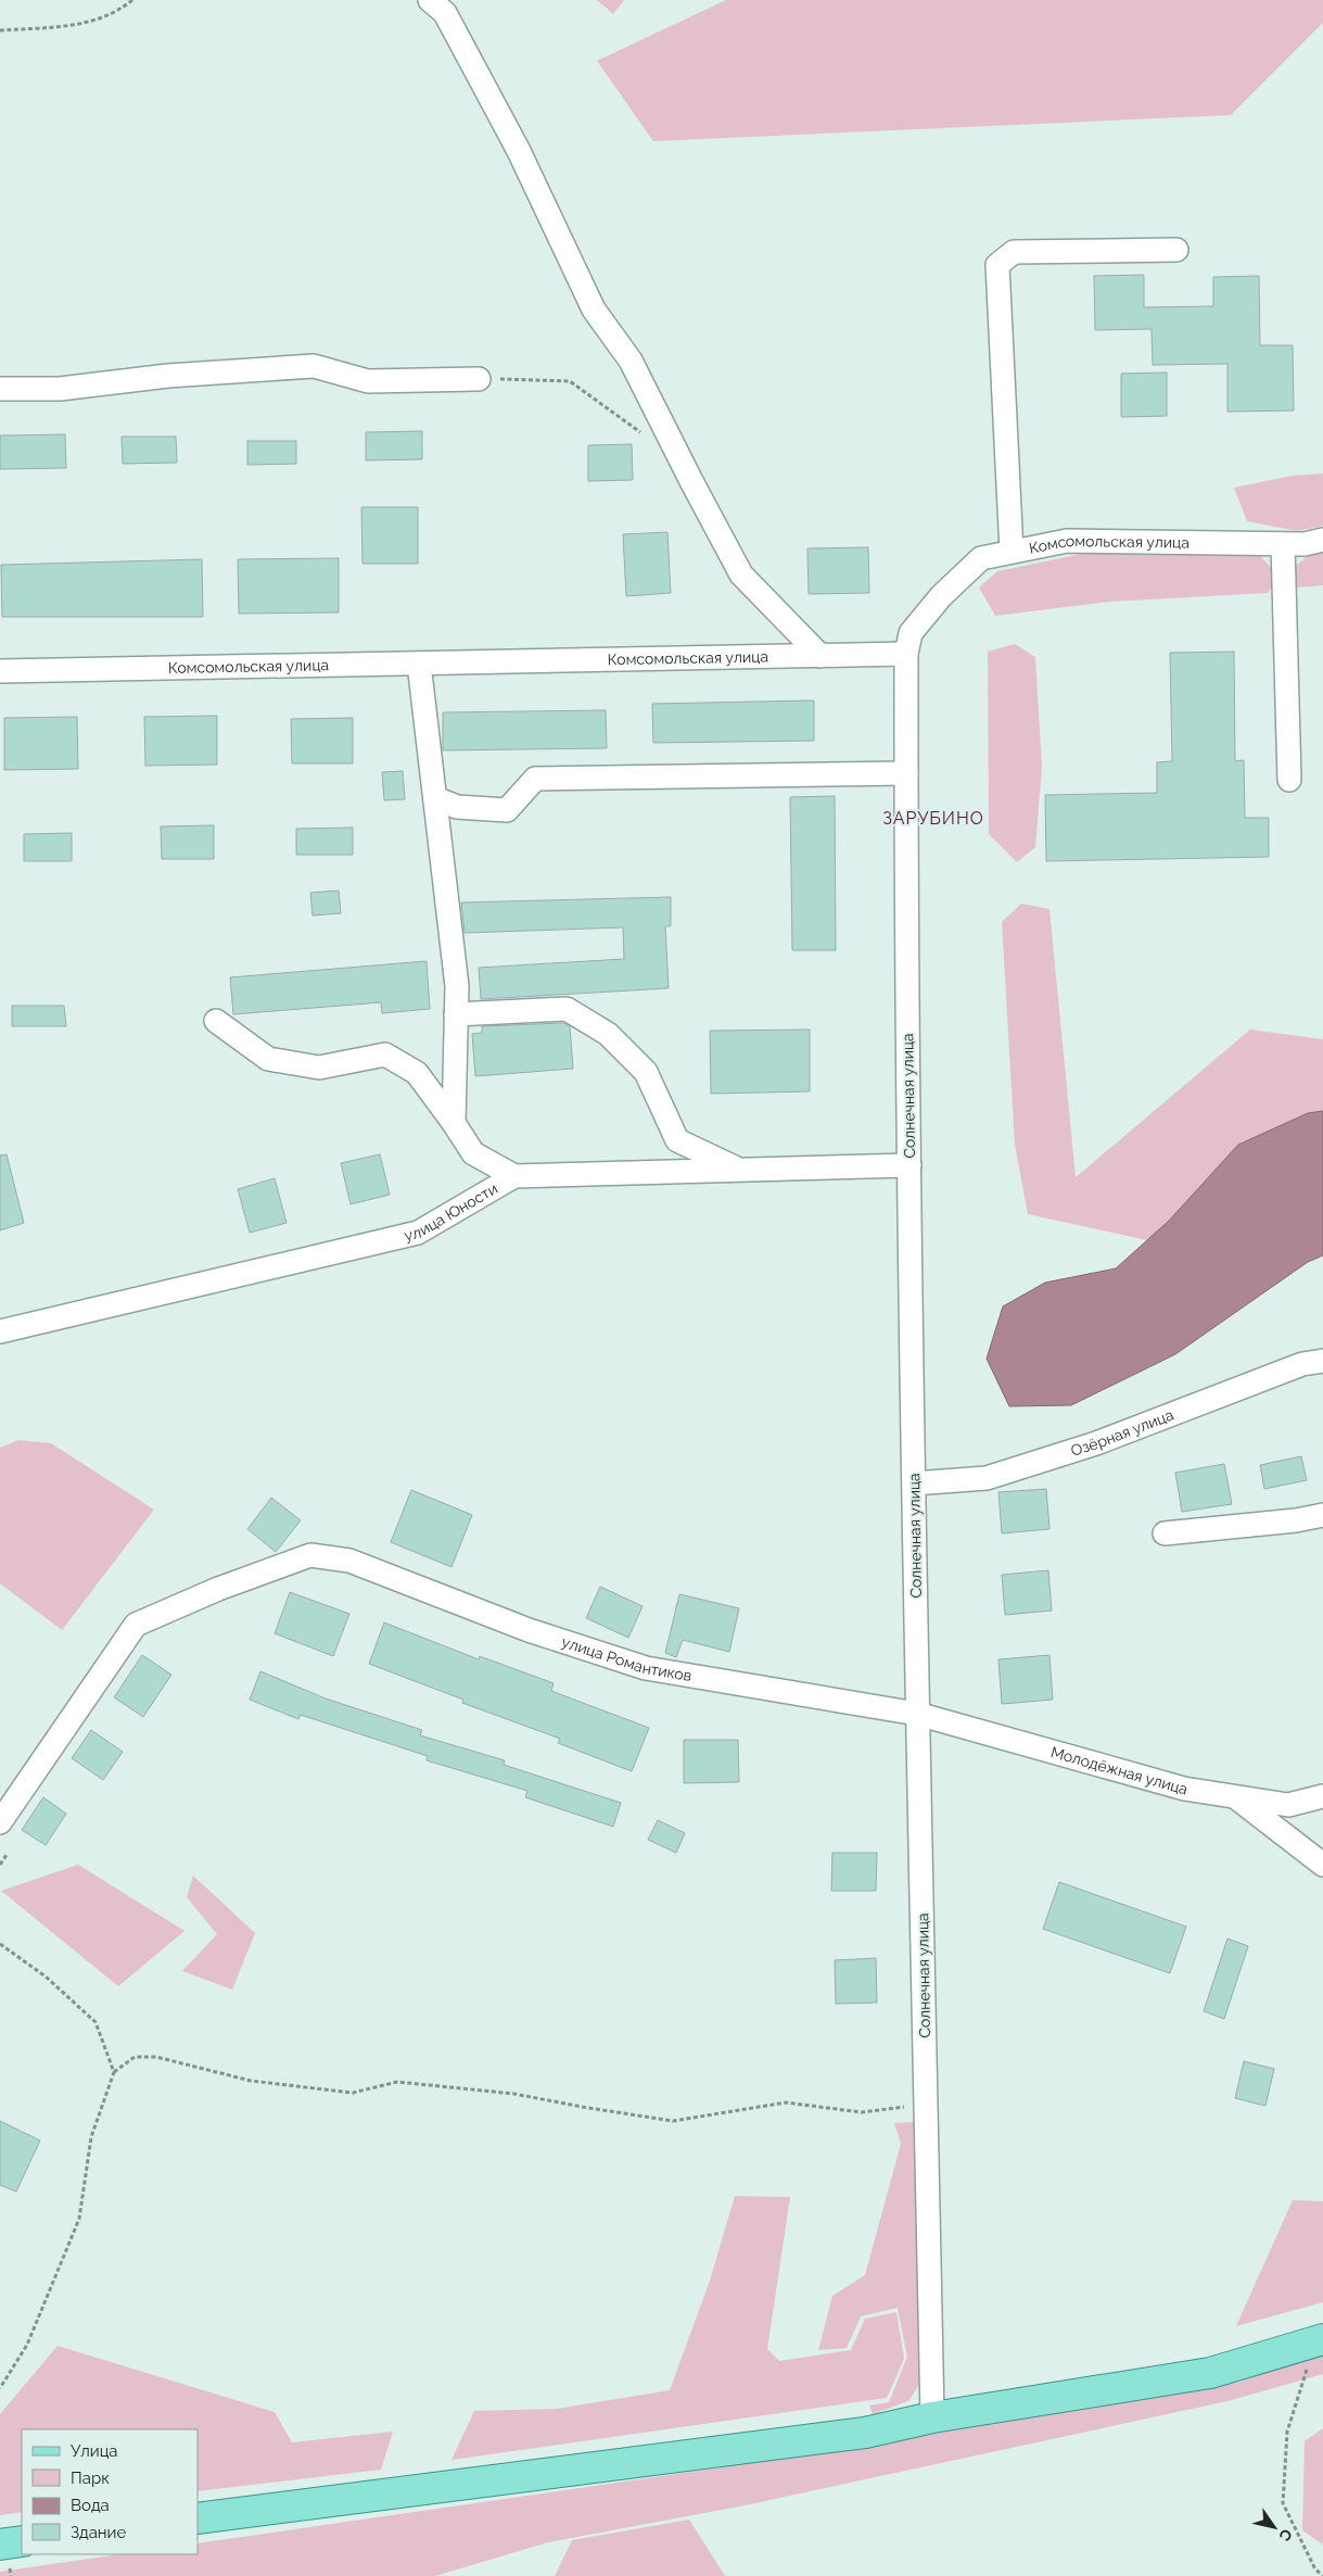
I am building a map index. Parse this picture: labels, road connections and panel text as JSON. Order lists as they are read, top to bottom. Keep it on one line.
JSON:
{"streets":{"street":["Комсомольская улица","Солнечная улица","улица Юности","Озёрная улица","улица Романтиков","Молодёжная улица"]},"crossings":[["Комсомольская улица","Солнечная улица"],["Солнечная улица","улица Юности"],["Солнечная улица","Озёрная улица"],["Солнечная улица","улица Романтиков"],["Солнечная улица","Молодёжная улица"],["улица Романтиков","Молодёжная улица"]],"districts":["ЗАРУБИНО"],"legend":["Улица","Парк","Вода","Здание"],"north":"bottom right"}
